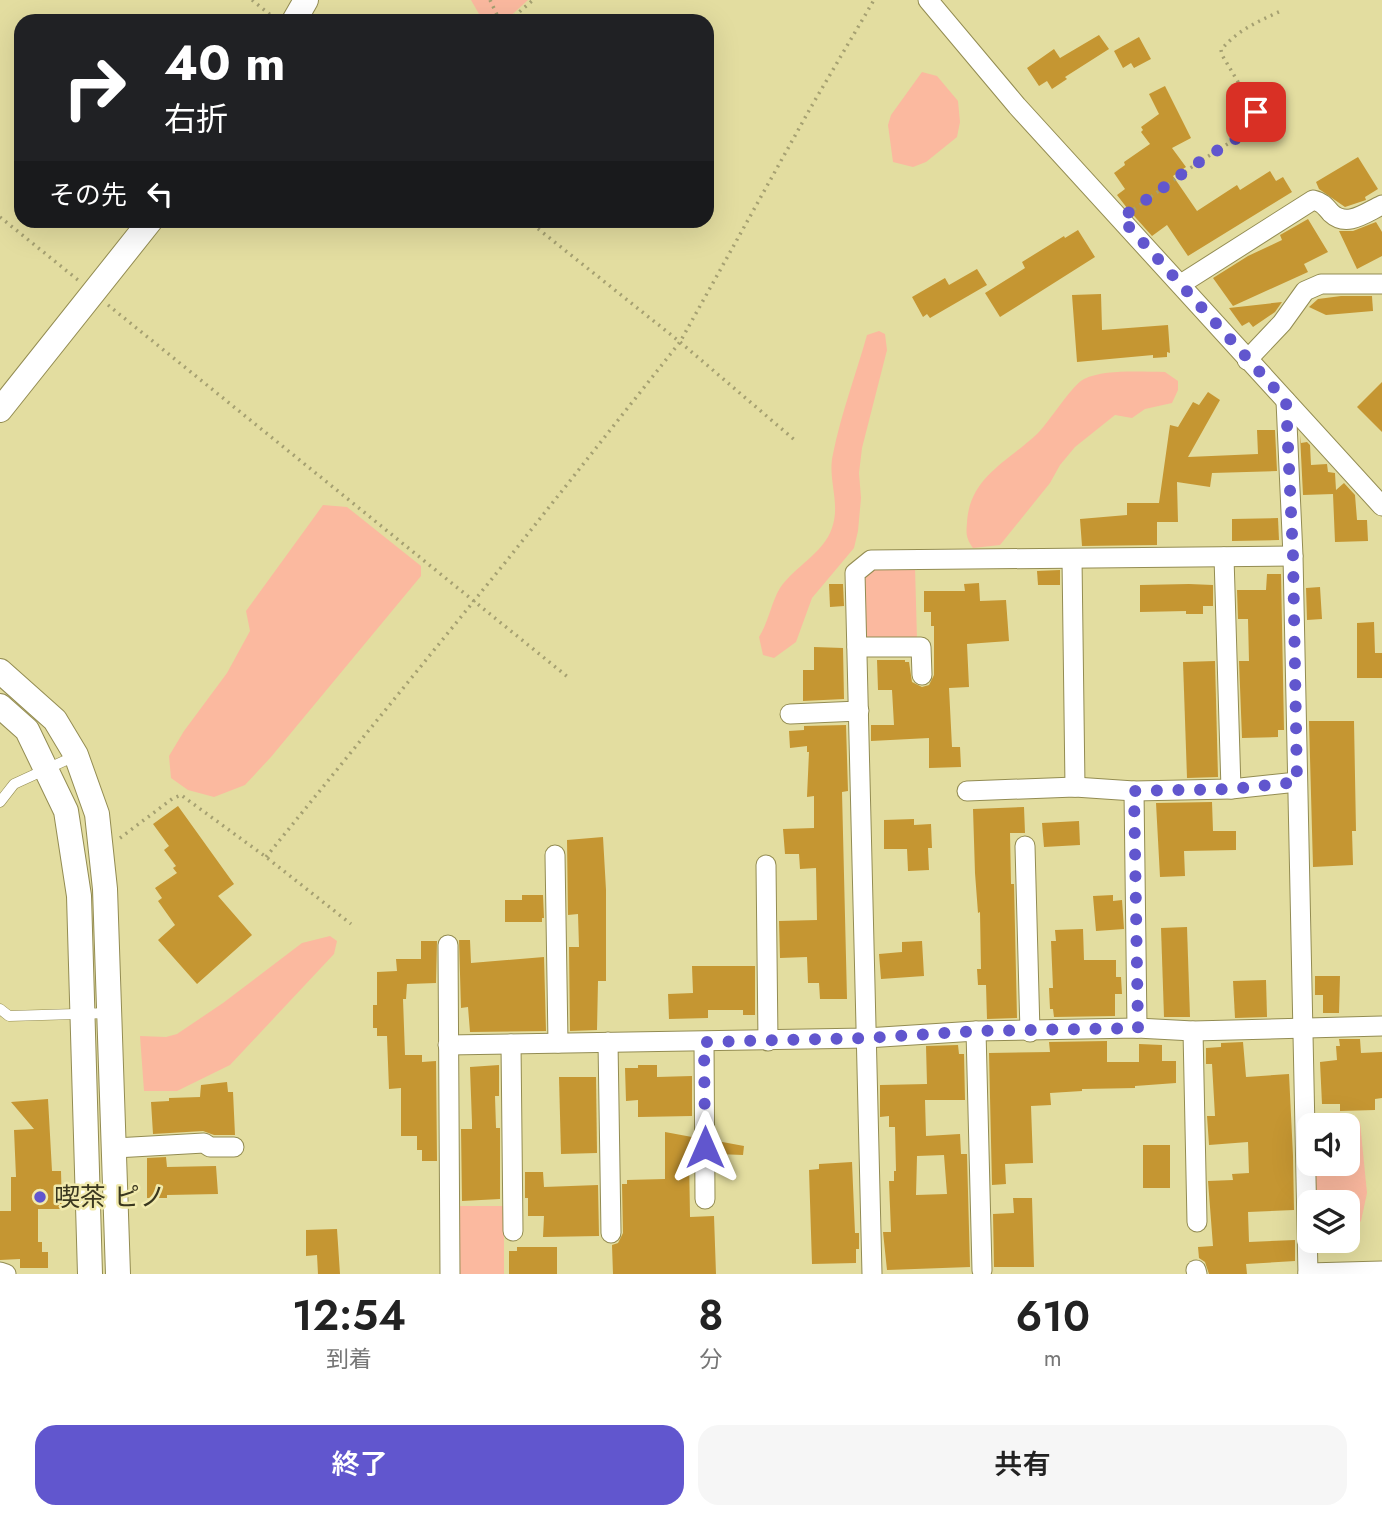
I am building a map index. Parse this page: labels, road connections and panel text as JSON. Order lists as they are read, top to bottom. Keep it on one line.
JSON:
{"places":["喫茶 ピノ"],"page":{"turn":["40 m","右折"],"then":"その先","eta":["12:54","到着","8","分","610","m"],"buttons":["終了","共有"]}}
